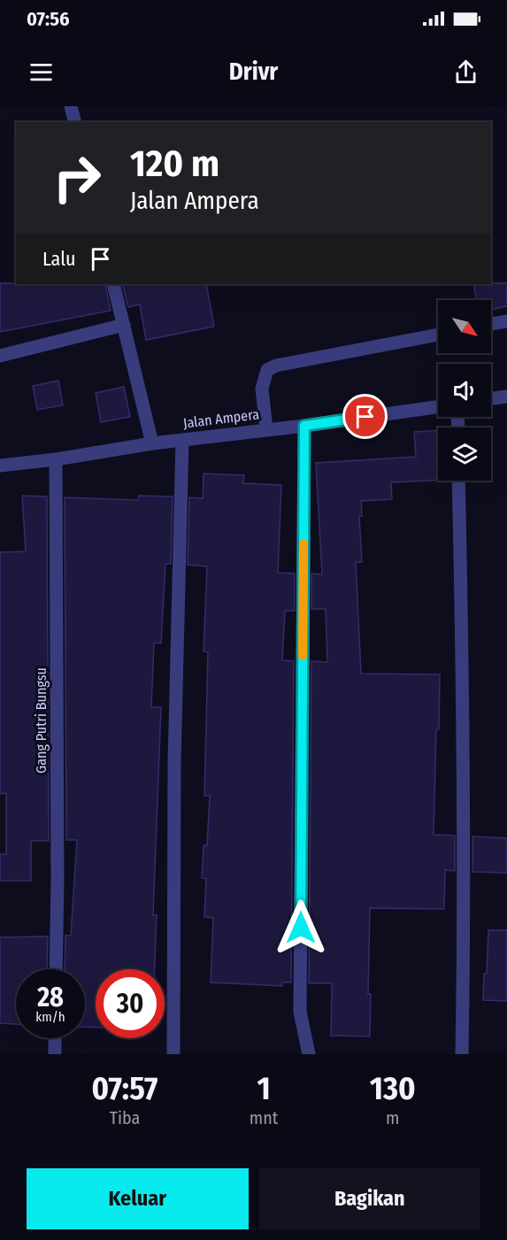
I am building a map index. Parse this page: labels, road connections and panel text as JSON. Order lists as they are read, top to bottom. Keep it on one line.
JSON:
{"streets":{"street":["Jalan Ampera","Gang Putri Bungsu"]},"crossings":[["Jalan Ampera","Gang Putri Bungsu"]],"north":"bottom right","page":{"status":"07:56","header":"Drivr","turn":["120 m","Jalan Ampera"],"then":"Lalu","speed":"28 km/h","limit":"30","eta":["07:57","Tiba","1","mnt","130","m"],"buttons":["Keluar","Bagikan"]}}
